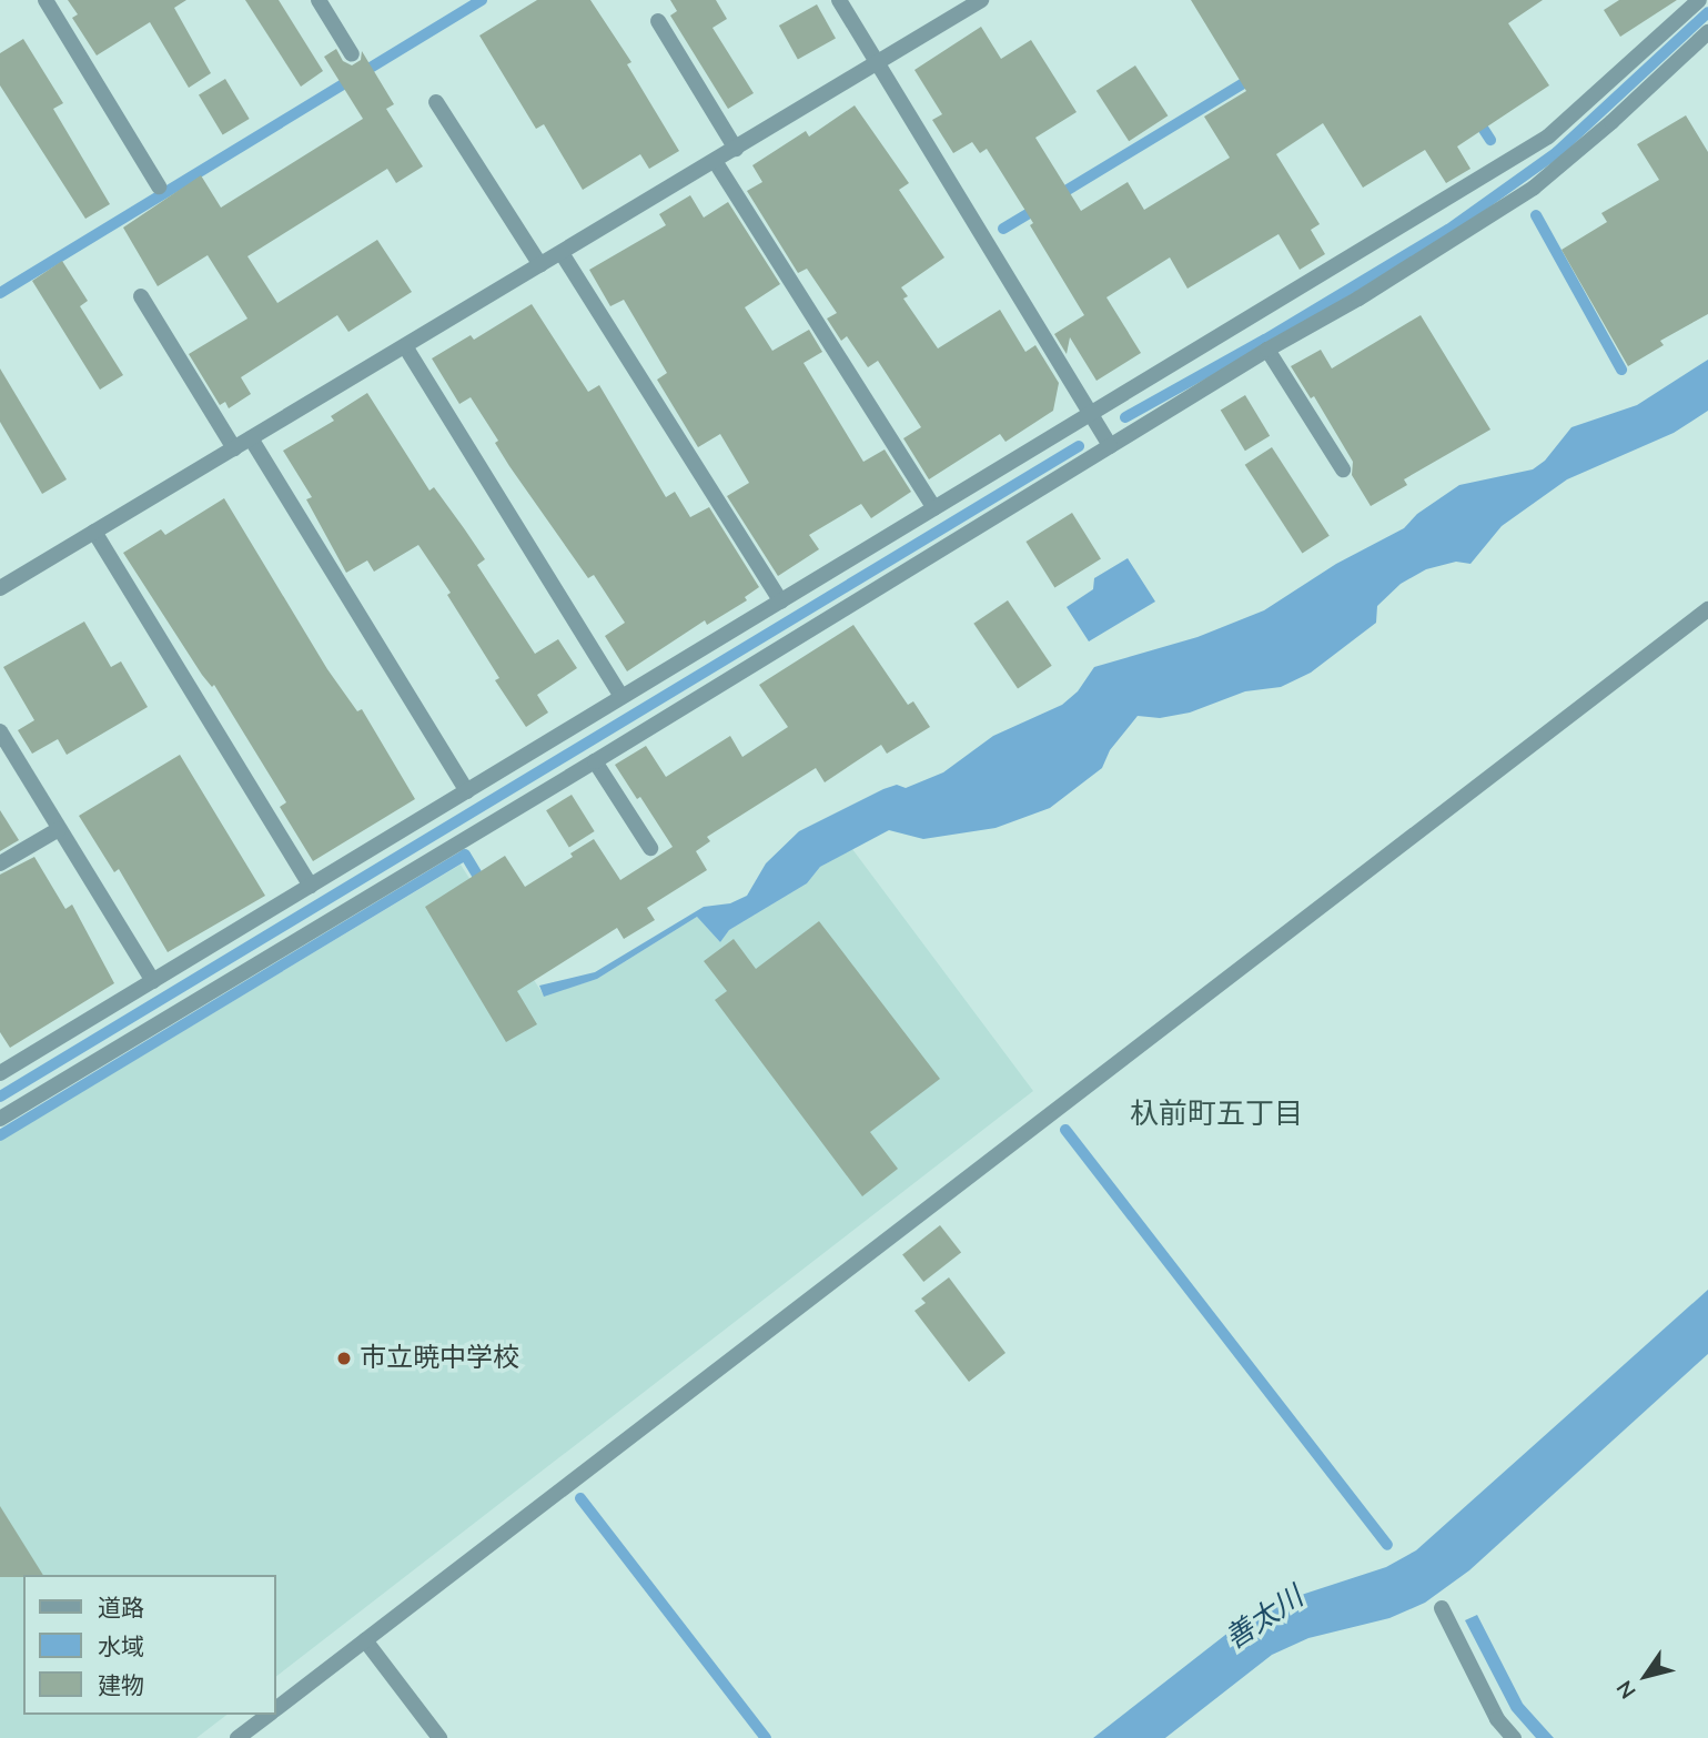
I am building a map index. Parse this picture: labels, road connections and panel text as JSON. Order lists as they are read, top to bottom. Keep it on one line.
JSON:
{"districts":["杁前町五丁目"],"water":["善太川"],"places":["市立暁中学校"],"legend":["道路","水域","建物"],"north":"bottom left"}
